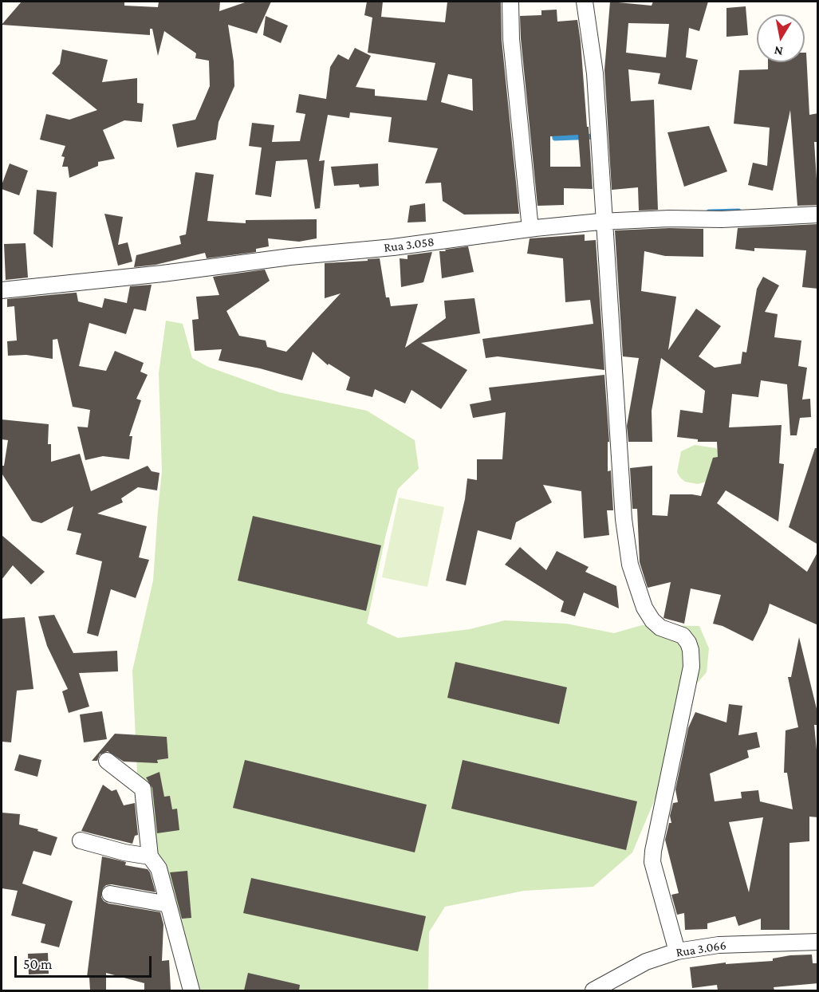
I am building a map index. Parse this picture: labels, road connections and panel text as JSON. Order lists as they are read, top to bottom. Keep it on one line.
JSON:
{"streets":{"street":["Rua 3.058","Rua 3.066"]},"scale_bar":"50 m","north":"bottom"}
